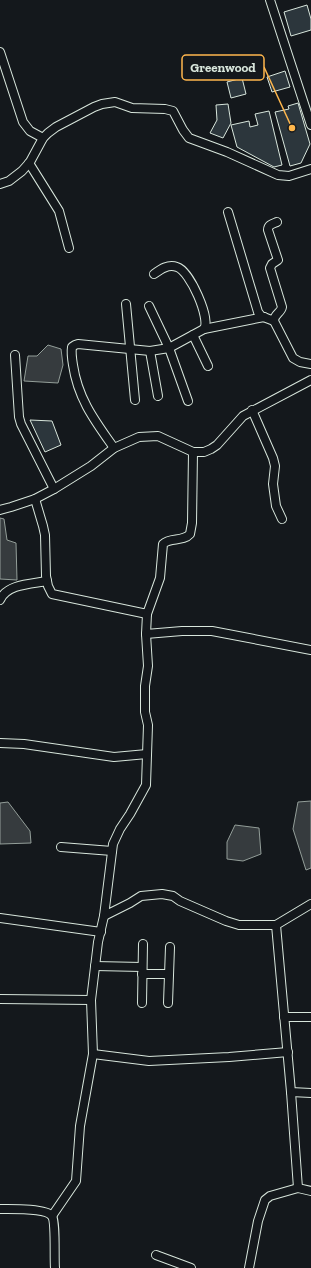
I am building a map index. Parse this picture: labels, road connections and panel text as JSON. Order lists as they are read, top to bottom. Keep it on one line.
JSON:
{"places":["Greenwood"]}
